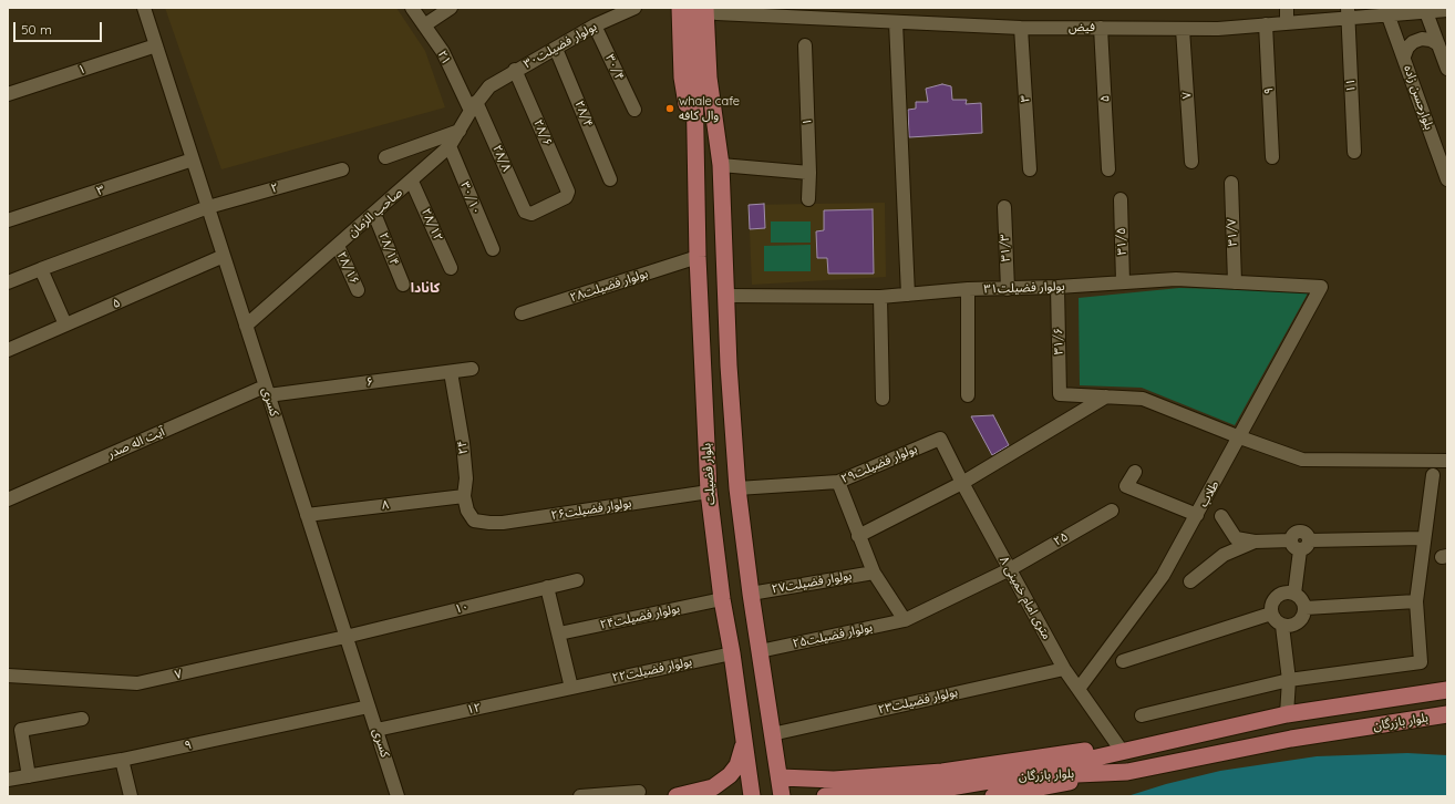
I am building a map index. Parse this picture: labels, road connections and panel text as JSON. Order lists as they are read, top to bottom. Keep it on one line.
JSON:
{"streets":{"main road":["بلوار فضیلت","بلوار بازرگان"],"street":["فیض","بولوار فضیلت۳۰","۲۱","۳۰/۴","۱","۱۱","۹","۷","بلوارحسن زاده","۳","۵","۲۸/۴","۲۸/۶","۲۸/۸","۲","۳۰/۱۰","صاحب الزمان","۲۸/۱۲","۳۱/۷","۳۱/۵","۳۱/۳","۲۸/۱۴","۲۸/۱۶","بولوار فضیلت۲۸","بولوار فضیلت۳۱","۳۱/۶","۶","کسری","آیت اله صدر","۲۴","بولوار فضیلت۲۹","طلاب","۸","بولوار فضیلت۲۶","۲۵","بولوار فضیلت۲۷","۸ متری امام خمینی","۱۰","بولوار فضیلت۲۴","بولوار فضیلت۲۵","بولوار فضیلت۲۲","بولوار فضیلت۲۳","۱۲"]},"crossings":[["فیض","۱۱"],["فیض","۹"],["فیض","۷"],["فیض","بلوارحسن زاده"],["فیض","۳"],["فیض","۵"],["فیض","بلوار فضیلت"],["بولوار فضیلت۳۰","۳۰/۴"],["بولوار فضیلت۳۰","۲۸/۴"],["بولوار فضیلت۳۰","۲۸/۶"],["بولوار فضیلت۳۰","صاحب الزمان"],["۲۱","۲۸/۸"],["۲۱","صاحب الزمان"],["۱","کسری"],["۹","کسری"],["۷","کسری"],["۷","۱۰"],["۳","کسری"],["۵","کسری"],["۲۸/۶","۲۸/۸"],["۲۸/۸","صاحب الزمان"],["۲","کسری"],["۳۰/۱۰","صاحب الزمان"],["صاحب الزمان","۲۸/۱۲"],["صاحب الزمان","۲۸/۱۴"],["صاحب الزمان","۲۸/۱۶"],["صاحب الزمان","کسری"],["۳۱/۷","بولوار فضیلت۳۱"],["۳۱/۵","بولوار فضیلت۳۱"],["۳۱/۳","بولوار فضیلت۳۱"],["بولوار فضیلت۲۸","بلوار فضیلت"],["بولوار فضیلت۳۱","۳۱/۶"],["بولوار فضیلت۳۱","بلوار فضیلت"],["بولوار فضیلت۳۱","طلاب"],["۶","کسری"],["۶","آیت اله صدر"],["۶","۲۴"],["کسری","آیت اله صدر"],["کسری","۸"],["کسری","۱۰"],["کسری","۱۲"],["۲۴","۸"],["۲۴","بولوار فضیلت۲۶"],["بولوار فضیلت۲۹","بلوار فضیلت"],["بولوار فضیلت۲۹","۸ متری امام خمینی"],["بلوار فضیلت","بولوار فضیلت۲۶"],["بلوار فضیلت","بولوار فضیلت۲۷"],["بلوار فضیلت","بولوار فضیلت۲۴"],["بلوار فضیلت","بولوار فضیلت۲۵"],["بلوار فضیلت","بولوار فضیلت۲۲"],["بلوار فضیلت","بولوار فضیلت۲۳"],["طلاب","۸ متری امام خمینی"],["۲۵","۸ متری امام خمینی"],["۲۵","بولوار فضیلت۲۵"],["۸ متری امام خمینی","بولوار فضیلت۲۳"],["۸ متری امام خمینی","بلوار بازرگان"],["بولوار فضیلت۲۲","۱۲"]],"districts":["کانادا"],"places":["whale cafe وال کافه"],"scale_bar":"50 m"}
